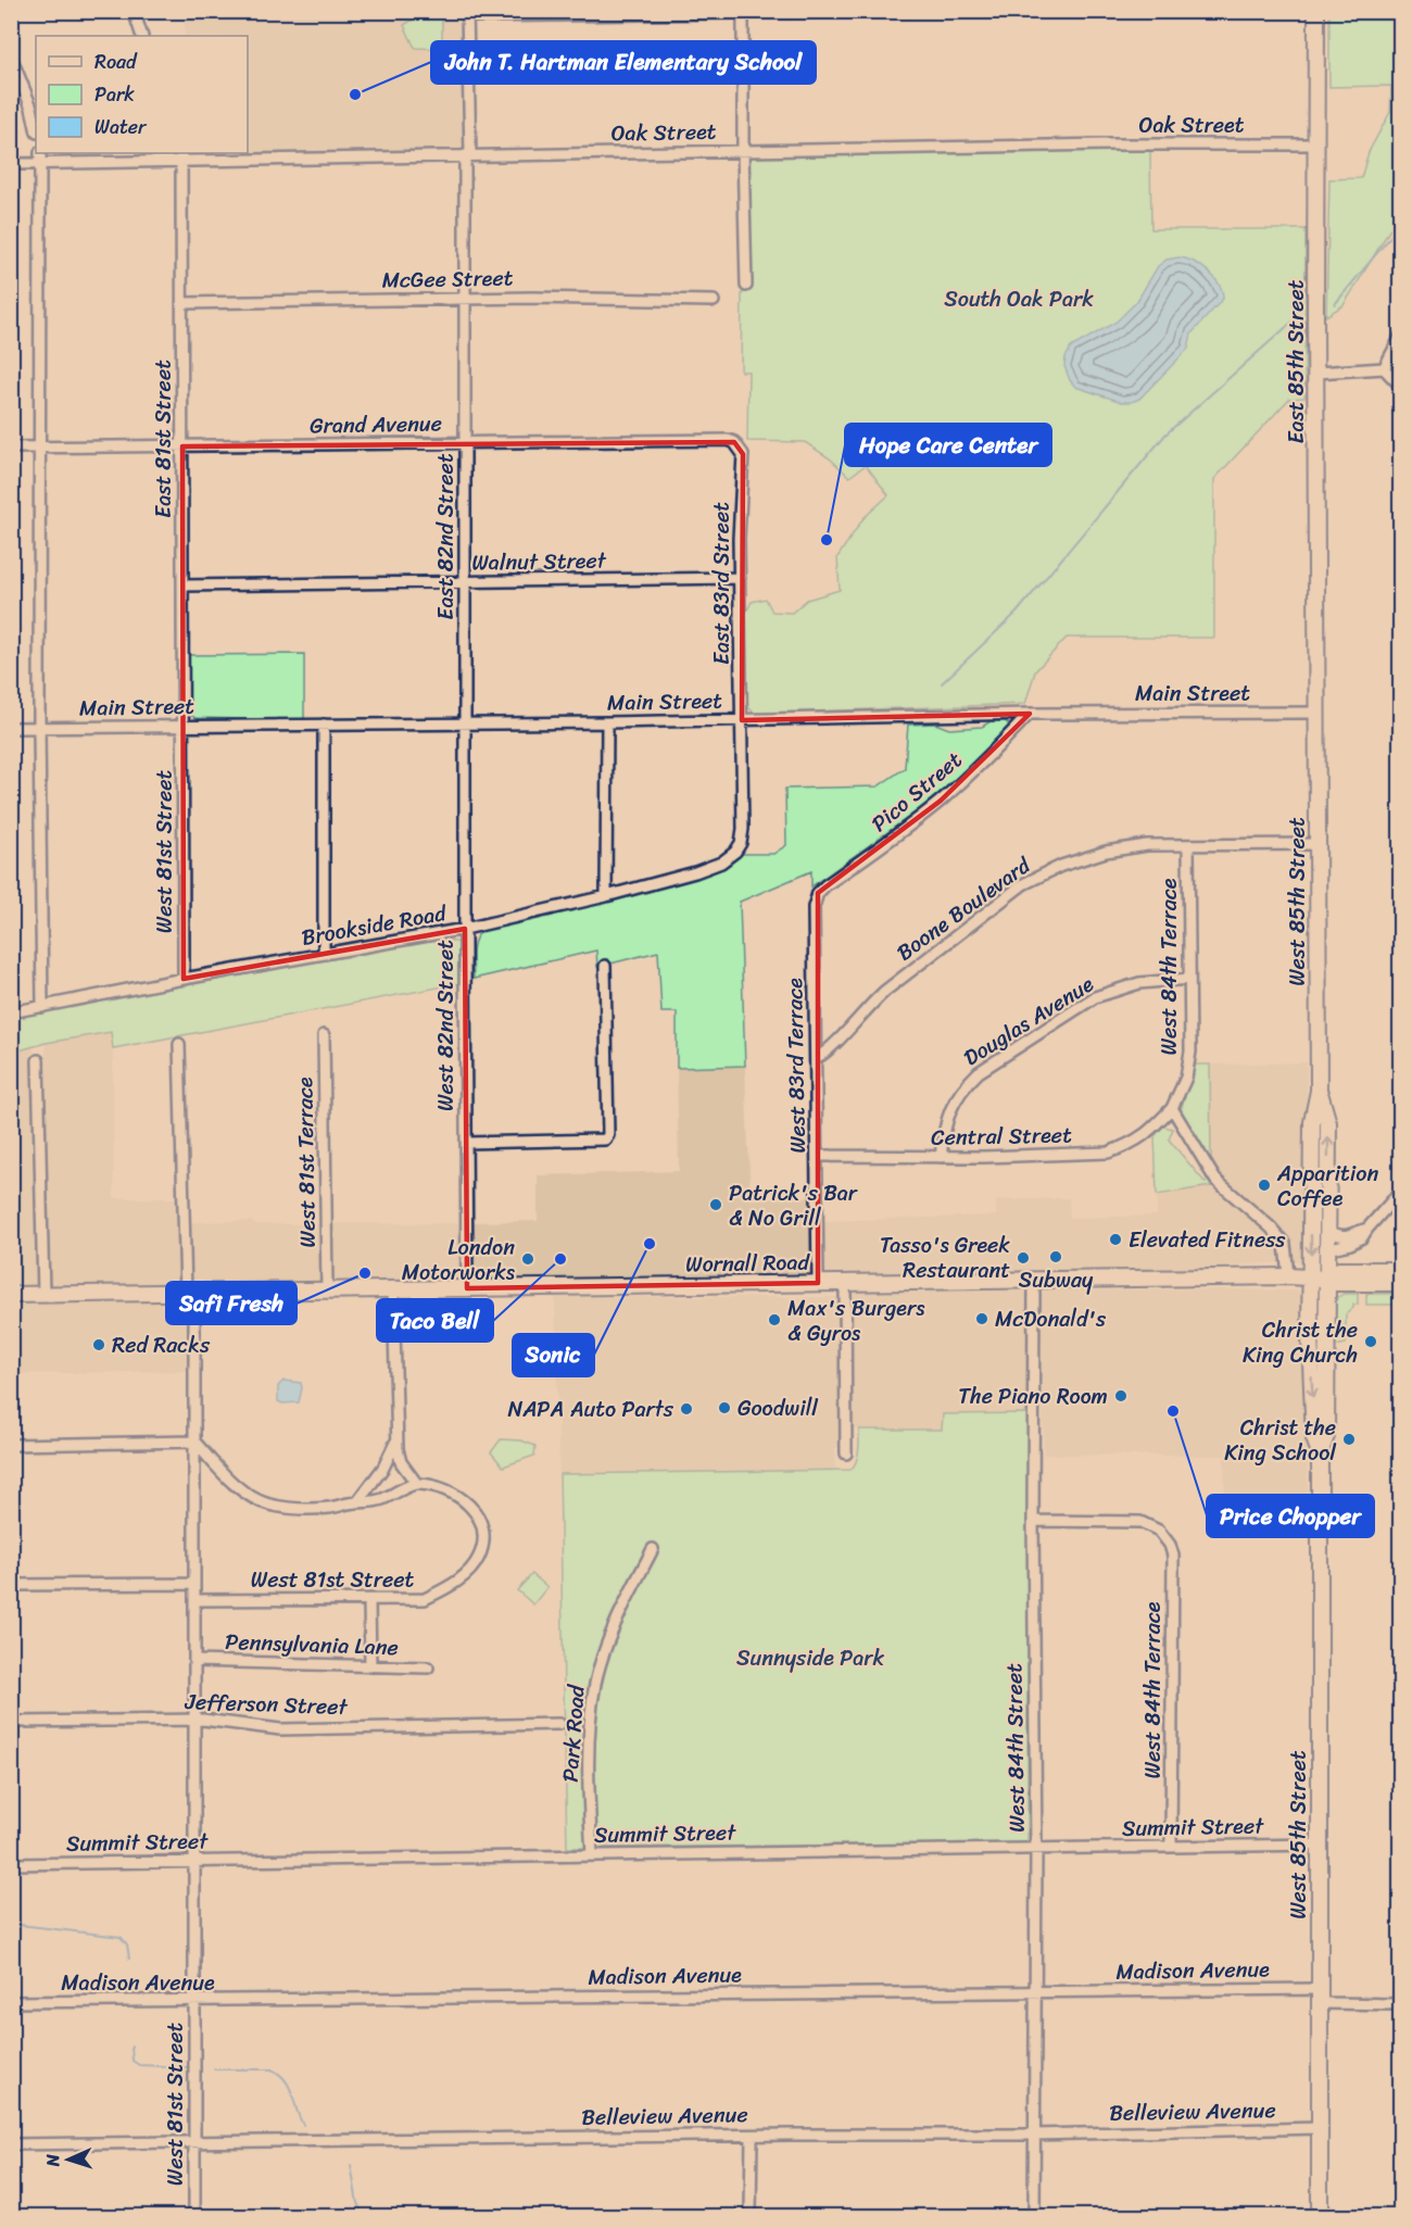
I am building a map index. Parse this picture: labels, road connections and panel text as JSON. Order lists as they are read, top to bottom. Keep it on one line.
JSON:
{"streets":{"main road":["East 85th Street","West 85th Street","Wornall Road"],"street":["Oak Street","McGee Street","Grand Avenue","East 81st Street","East 82nd Street","Walnut Street","East 83rd Street","Main Street","Pico Street","West 81st Street","Boone Boulevard","Brookside Road","West 84th Terrace","Douglas Avenue","West 82nd Street","West 83rd Terrace","Central Street","West 81st Terrace","Pennsylvania Lane","Jefferson Street","Park Road","West 84th Street","Summit Street","Madison Avenue","Belleview Avenue"]},"crossings":[["Oak Street","East 85th Street"],["Oak Street","East 81st Street"],["Oak Street","East 82nd Street"],["McGee Street","East 81st Street"],["McGee Street","East 82nd Street"],["East 85th Street","Main Street"],["East 85th Street","West 85th Street"],["Grand Avenue","East 81st Street"],["Grand Avenue","East 82nd Street"],["Grand Avenue","East 83rd Street"],["East 81st Street","Walnut Street"],["East 81st Street","Main Street"],["East 81st Street","West 81st Street"],["East 82nd Street","Walnut Street"],["East 82nd Street","Main Street"],["East 82nd Street","West 82nd Street"],["Walnut Street","East 83rd Street"],["East 83rd Street","Main Street"],["East 83rd Street","Brookside Road"],["Main Street","Pico Street"],["Main Street","West 81st Street"],["Main Street","West 85th Street"],["Main Street","West 82nd Street"],["Pico Street","West 83rd Terrace"],["West 81st Street","Brookside Road"],["West 81st Street","Wornall Road"],["West 81st Street","Pennsylvania Lane"],["West 81st Street","Jefferson Street"],["West 81st Street","Summit Street"],["West 81st Street","Madison Avenue"],["West 81st Street","Belleview Avenue"],["West 85th Street","Boone Boulevard"],["West 85th Street","Wornall Road"],["West 85th Street","Summit Street"],["West 85th Street","Madison Avenue"],["West 85th Street","Belleview Avenue"],["Boone Boulevard","West 84th Terrace"],["Boone Boulevard","West 83rd Terrace"],["Brookside Road","West 82nd Street"],["West 84th Terrace","Douglas Avenue"],["West 84th Terrace","Central Street"],["West 84th Terrace","West 84th Street"],["West 84th Terrace","Summit Street"],["Douglas Avenue","Central Street"],["West 82nd Street","Wornall Road"],["West 83rd Terrace","Central Street"],["West 83rd Terrace","Wornall Road"],["West 81st Terrace","Wornall Road"],["Wornall Road","West 84th Street"],["Park Road","Summit Street"],["West 84th Street","Summit Street"],["West 84th Street","Madison Avenue"],["West 84th Street","Belleview Avenue"]],"parks":["South Oak Park","Sunnyside Park"],"places":["John T. Hartman Elementary School","Hope Care Center","Apparition Coffee","Patrick's Bar & No Grill","Elevated Fitness","Sonic","Subway","Tasso's Greek Restaurant","London Motorworks","Taco Bell","Safi Fresh","McDonald's","Max's Burgers & Gyros","Christ the King Church","Red Racks","The Piano Room","Goodwill","NAPA Auto Parts","Price Chopper","Christ the King School"],"legend":["Road","Park","Water"],"north":"left"}
